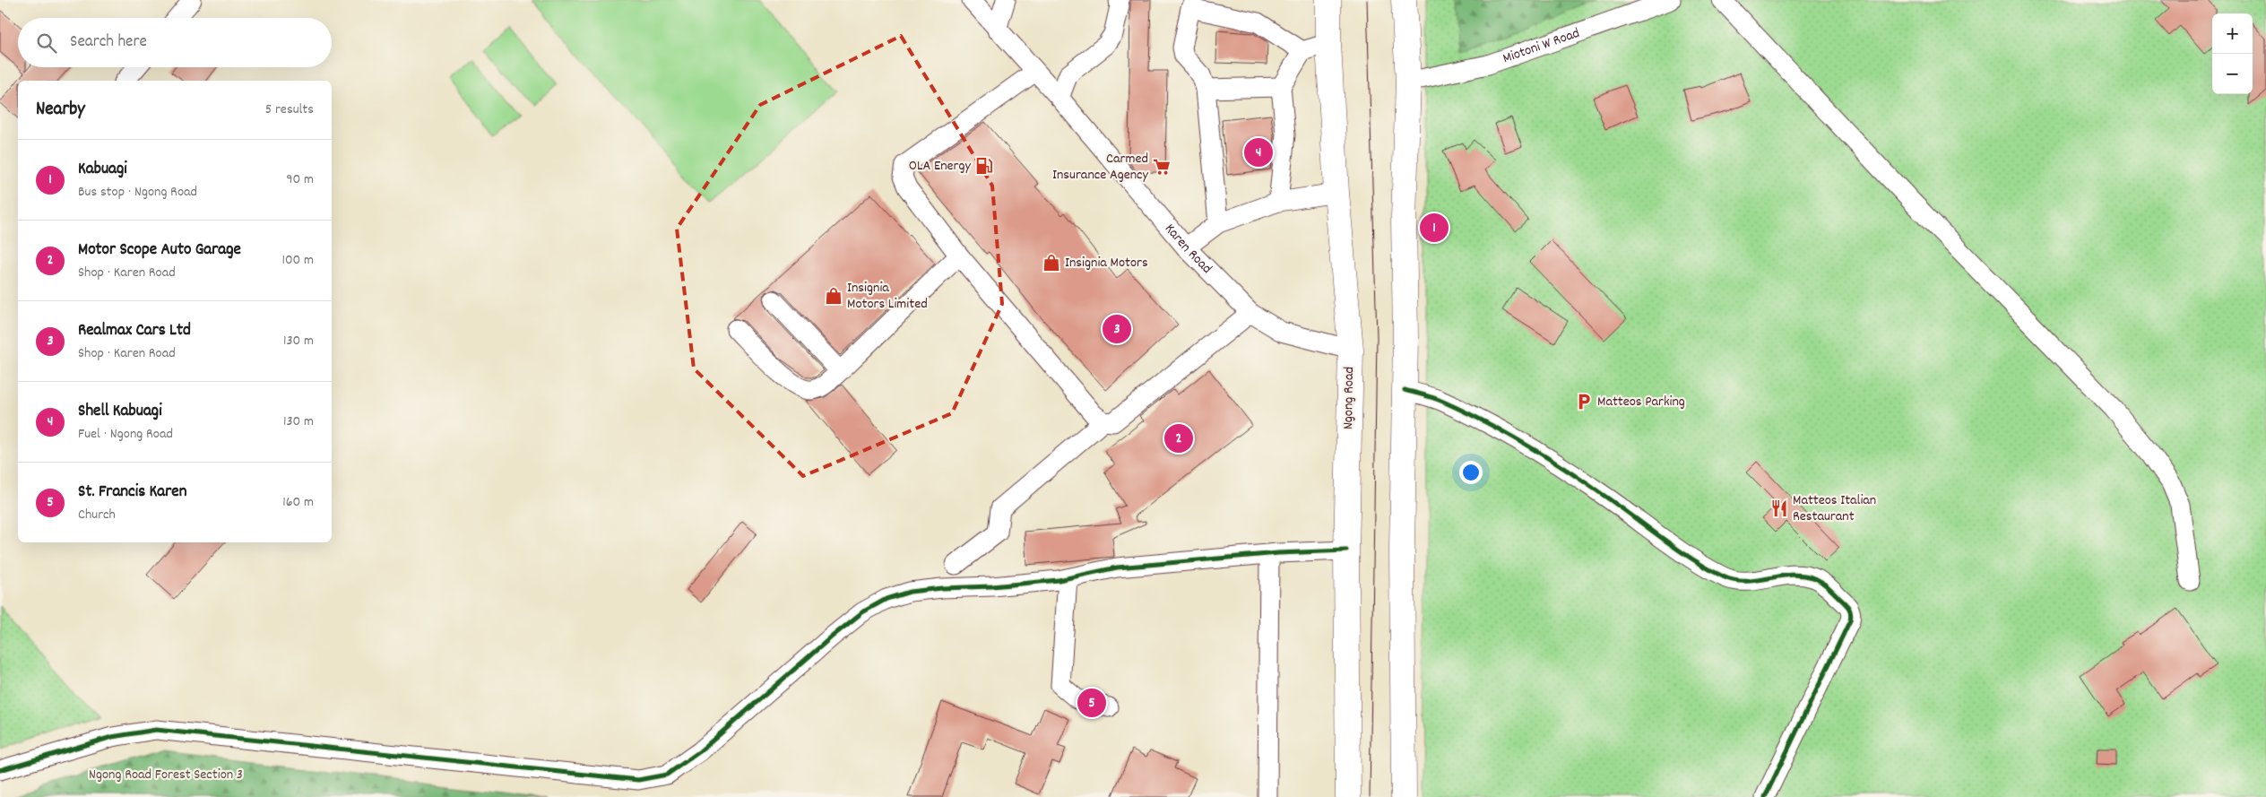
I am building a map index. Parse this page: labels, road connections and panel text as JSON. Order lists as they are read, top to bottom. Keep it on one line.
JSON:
{"streets":{"main road":["Ngong Road"],"street":["Miotoni W Road","Karen Road"]},"crossings":[["Karen Road","Ngong Road"]],"parks":["Ngong Road Forest Section 3"],"places":{"fuel station":["OLA Energy"],"supermarket":["Carmed Insurance Agency"],"shop":["Insignia Motors","Insignia Motors Limited"],"parking":["Matteos Parking"],"restaurant":["Matteos Italian Restaurant"]},"page":{"map_buttons":["+","−"],"search":"Search here","heading":["Nearby","5 results"],"pins":["4","1","3","2","5"],"list":[{"mark":"1","name":"Kabuagi","note":"Bus stop · Ngong Road","value":"90 m"},{"mark":"2","name":"Motor Scope Auto Garage","note":"Shop · Karen Road","value":"100 m"},{"mark":"3","name":"Realmax Cars Ltd","note":"Shop · Karen Road","value":"130 m"},{"mark":"4","name":"Shell Kabuagi","note":"Fuel · Ngong Road","value":"130 m"},{"mark":"5","name":"St. Francis Karen","note":"Church","value":"160 m"}]}}
